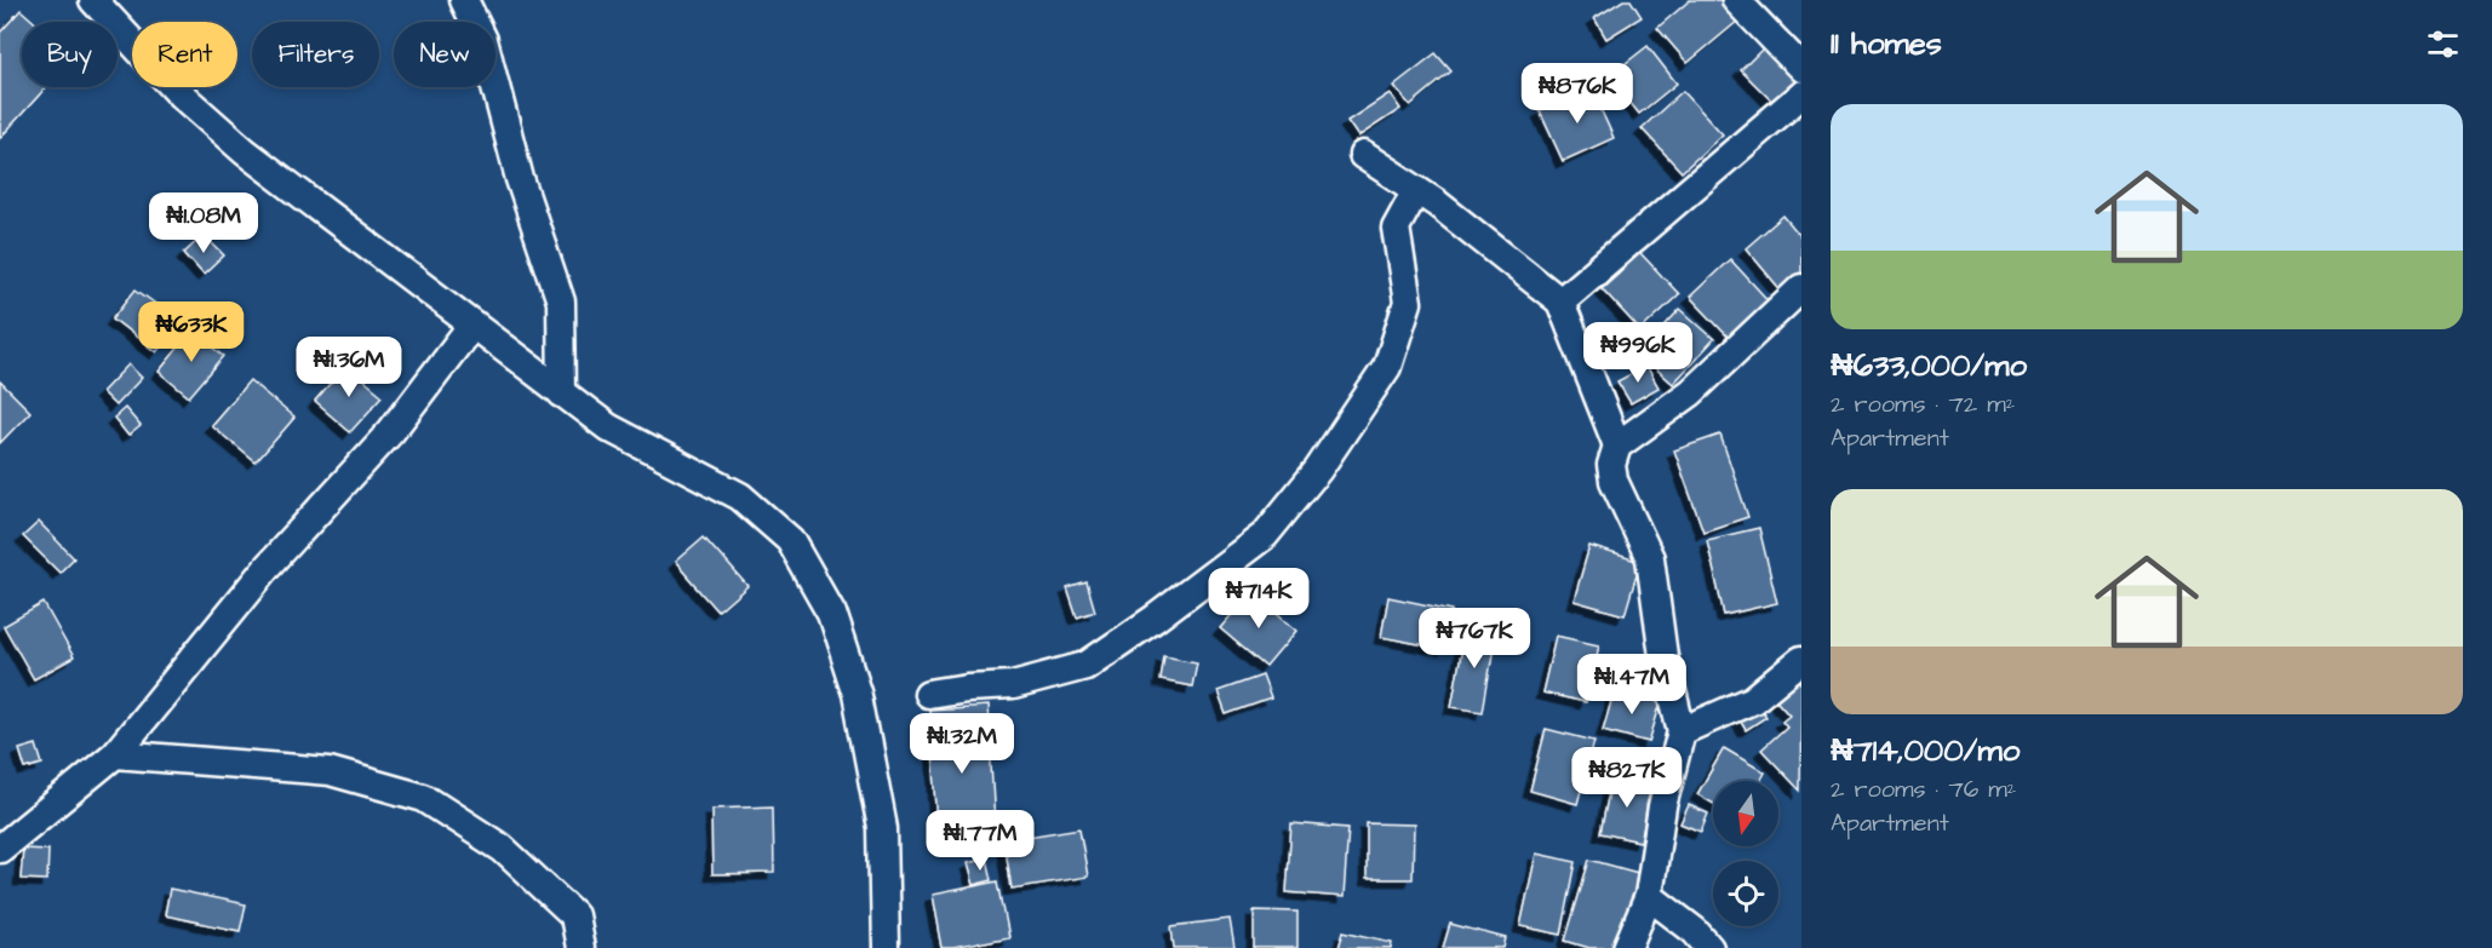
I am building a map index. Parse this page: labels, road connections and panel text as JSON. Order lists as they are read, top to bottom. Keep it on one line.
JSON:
{"north":"bottom","page":{"heading":"11 homes","chip":["Buy","Rent","Filters","New"],"price":["₦876K","₦1.08M","₦633K","₦996K","₦1.36M","₦714K","₦767K","₦1.47M","₦1.32M","₦827K","₦1.77M"],"list":[{"name":"₦633,000/mo","note":"2 rooms · 72 m² · Apartment"},{"name":"₦714,000/mo","note":"2 rooms · 76 m² · Apartment"}]}}
